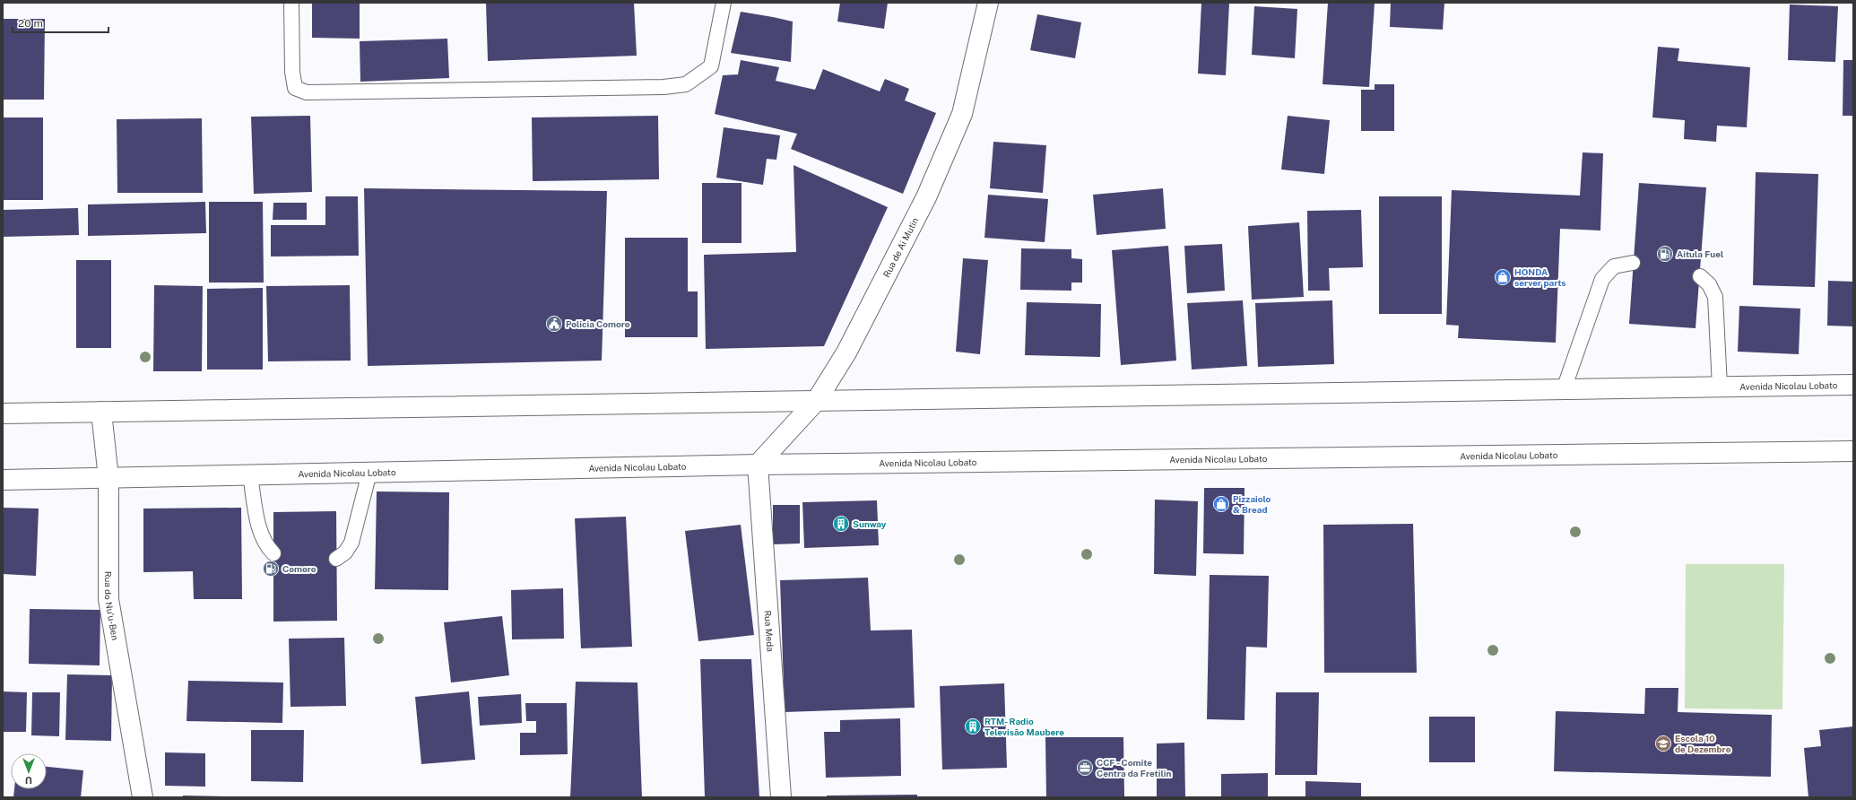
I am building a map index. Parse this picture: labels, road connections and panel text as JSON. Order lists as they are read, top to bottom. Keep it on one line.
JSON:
{"streets":{"main road":["Rua de Ai Mutin","Avenida Nicolau Lobato","Rua do Nu'u-Ben","Rua Meda"]},"crossings":[["Rua de Ai Mutin","Avenida Nicolau Lobato"],["Rua de Ai Mutin","Rua Meda"],["Avenida Nicolau Lobato","Rua do Nu'u-Ben"],["Avenida Nicolau Lobato","Rua Meda"]],"places":{"fuel station":["Aitula Fuel","Comoro"],"shop":["HONDA server parts","Pizzaiolo & Bread"],"public building":["Policia Comoro"],"building":["Sunway","RTM- Radio Televisão Maubere"],"school or university":["Escola 10 de Dezembro"],"office":["CCF - Comite Centra da Fretilin"]},"scale_bar":"20 m","north":"bottom"}
